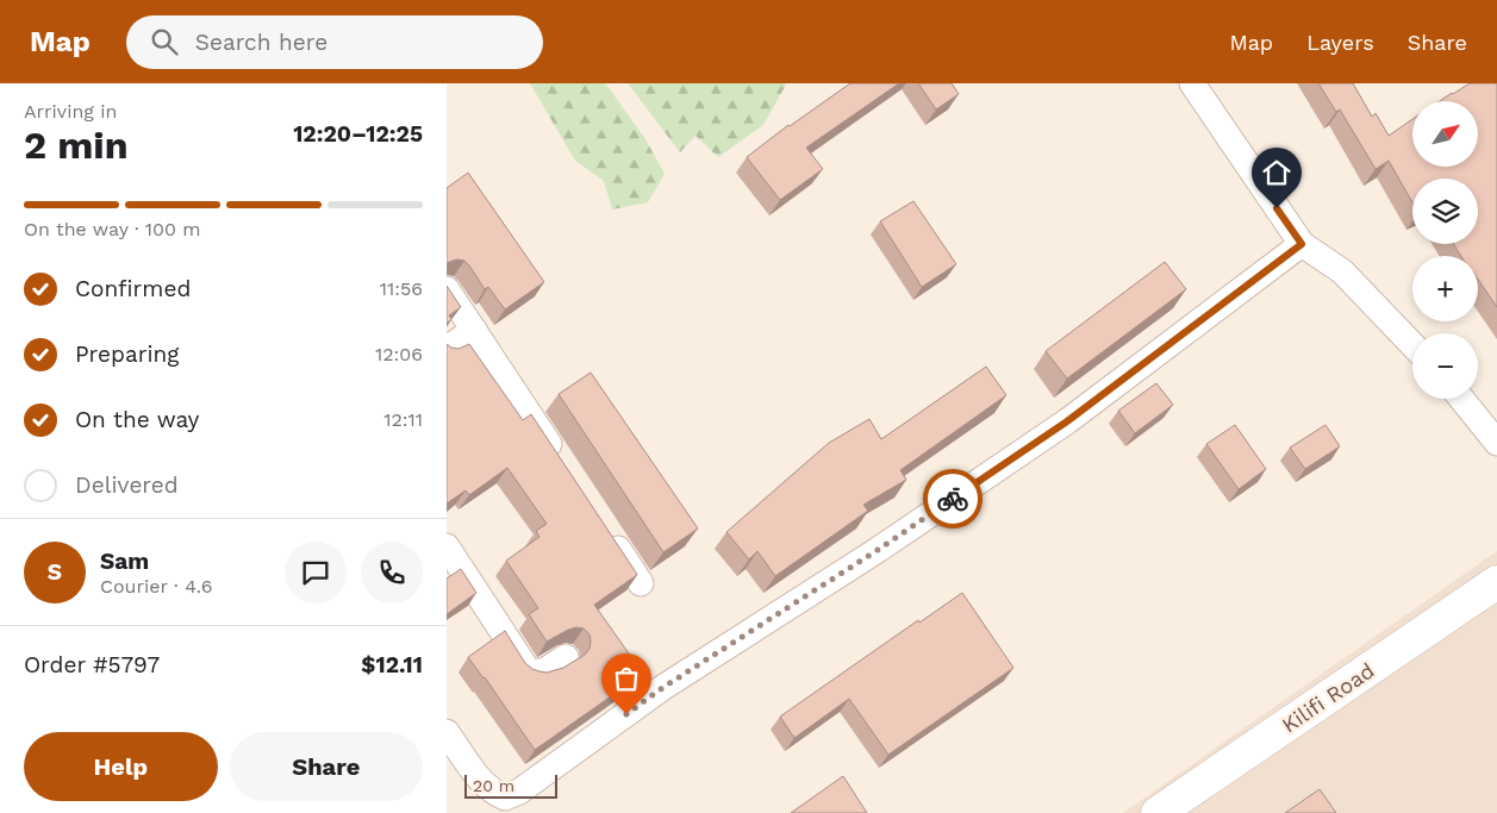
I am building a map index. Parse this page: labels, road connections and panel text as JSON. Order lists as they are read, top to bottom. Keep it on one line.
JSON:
{"streets":{"main road":["Kilifi Road"]},"scale_bar":"20 m","north":"top right","page":{"header":"Map","search":"Search here","nav":["Map","Layers","Share"],"heading":["2 min","Arriving in","12:20–12:25"],"panel":["Sam","Courier · 4.6","Order #5797","$12.11"],"map_buttons":["+","−"],"bar":"On the way · 100 m","list":[["Confirmed","11:56"],["Preparing","12:06"],["On the way","12:11"],"Delivered"],"round":"S","buttons":["Help","Share"],"scale":"20 m"}}
